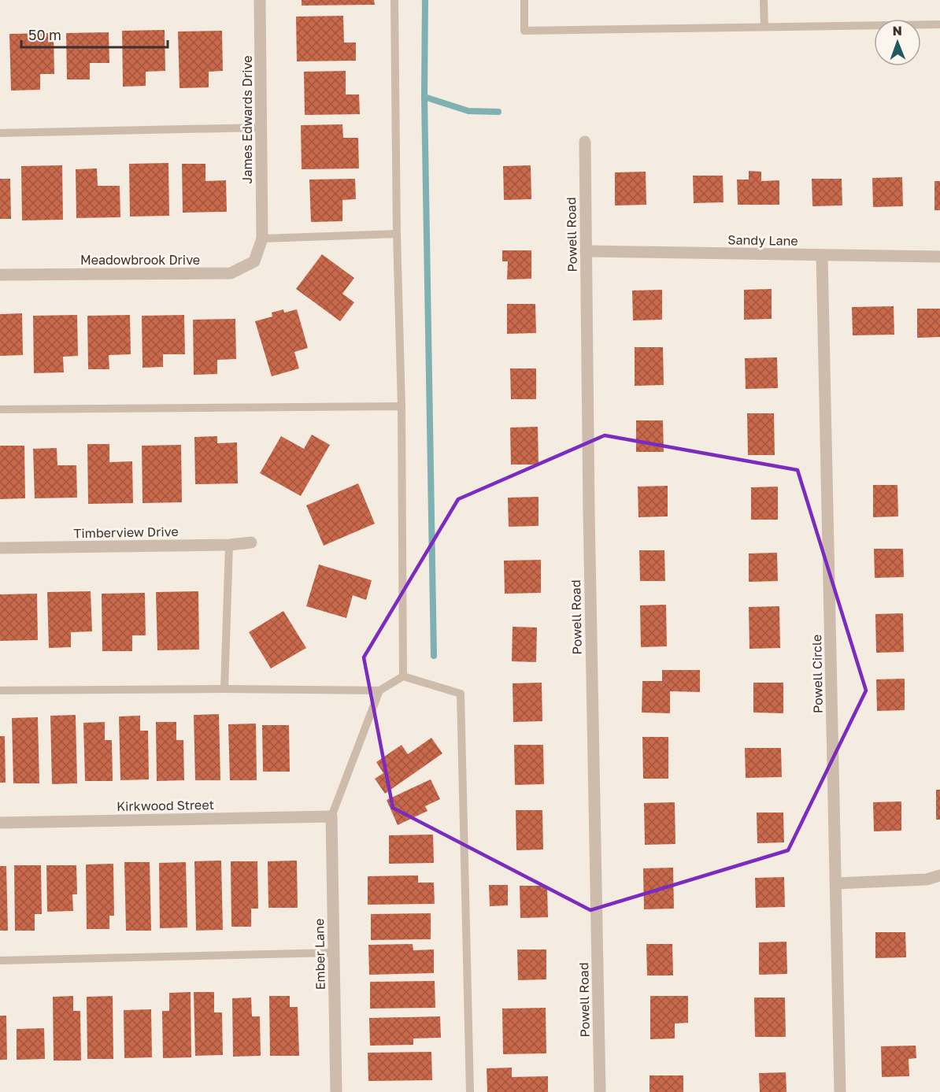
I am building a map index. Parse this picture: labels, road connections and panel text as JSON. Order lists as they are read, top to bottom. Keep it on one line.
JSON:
{"streets":{"street":["James Edwards Drive","Powell Road","Sandy Lane","Meadowbrook Drive","Timberview Drive","Powell Circle","Kirkwood Street","Ember Lane"]},"crossings":[["James Edwards Drive","Meadowbrook Drive"],["Powell Road","Sandy Lane"],["Sandy Lane","Powell Circle"],["Kirkwood Street","Ember Lane"]],"scale_bar":"50 m","north":"top"}
